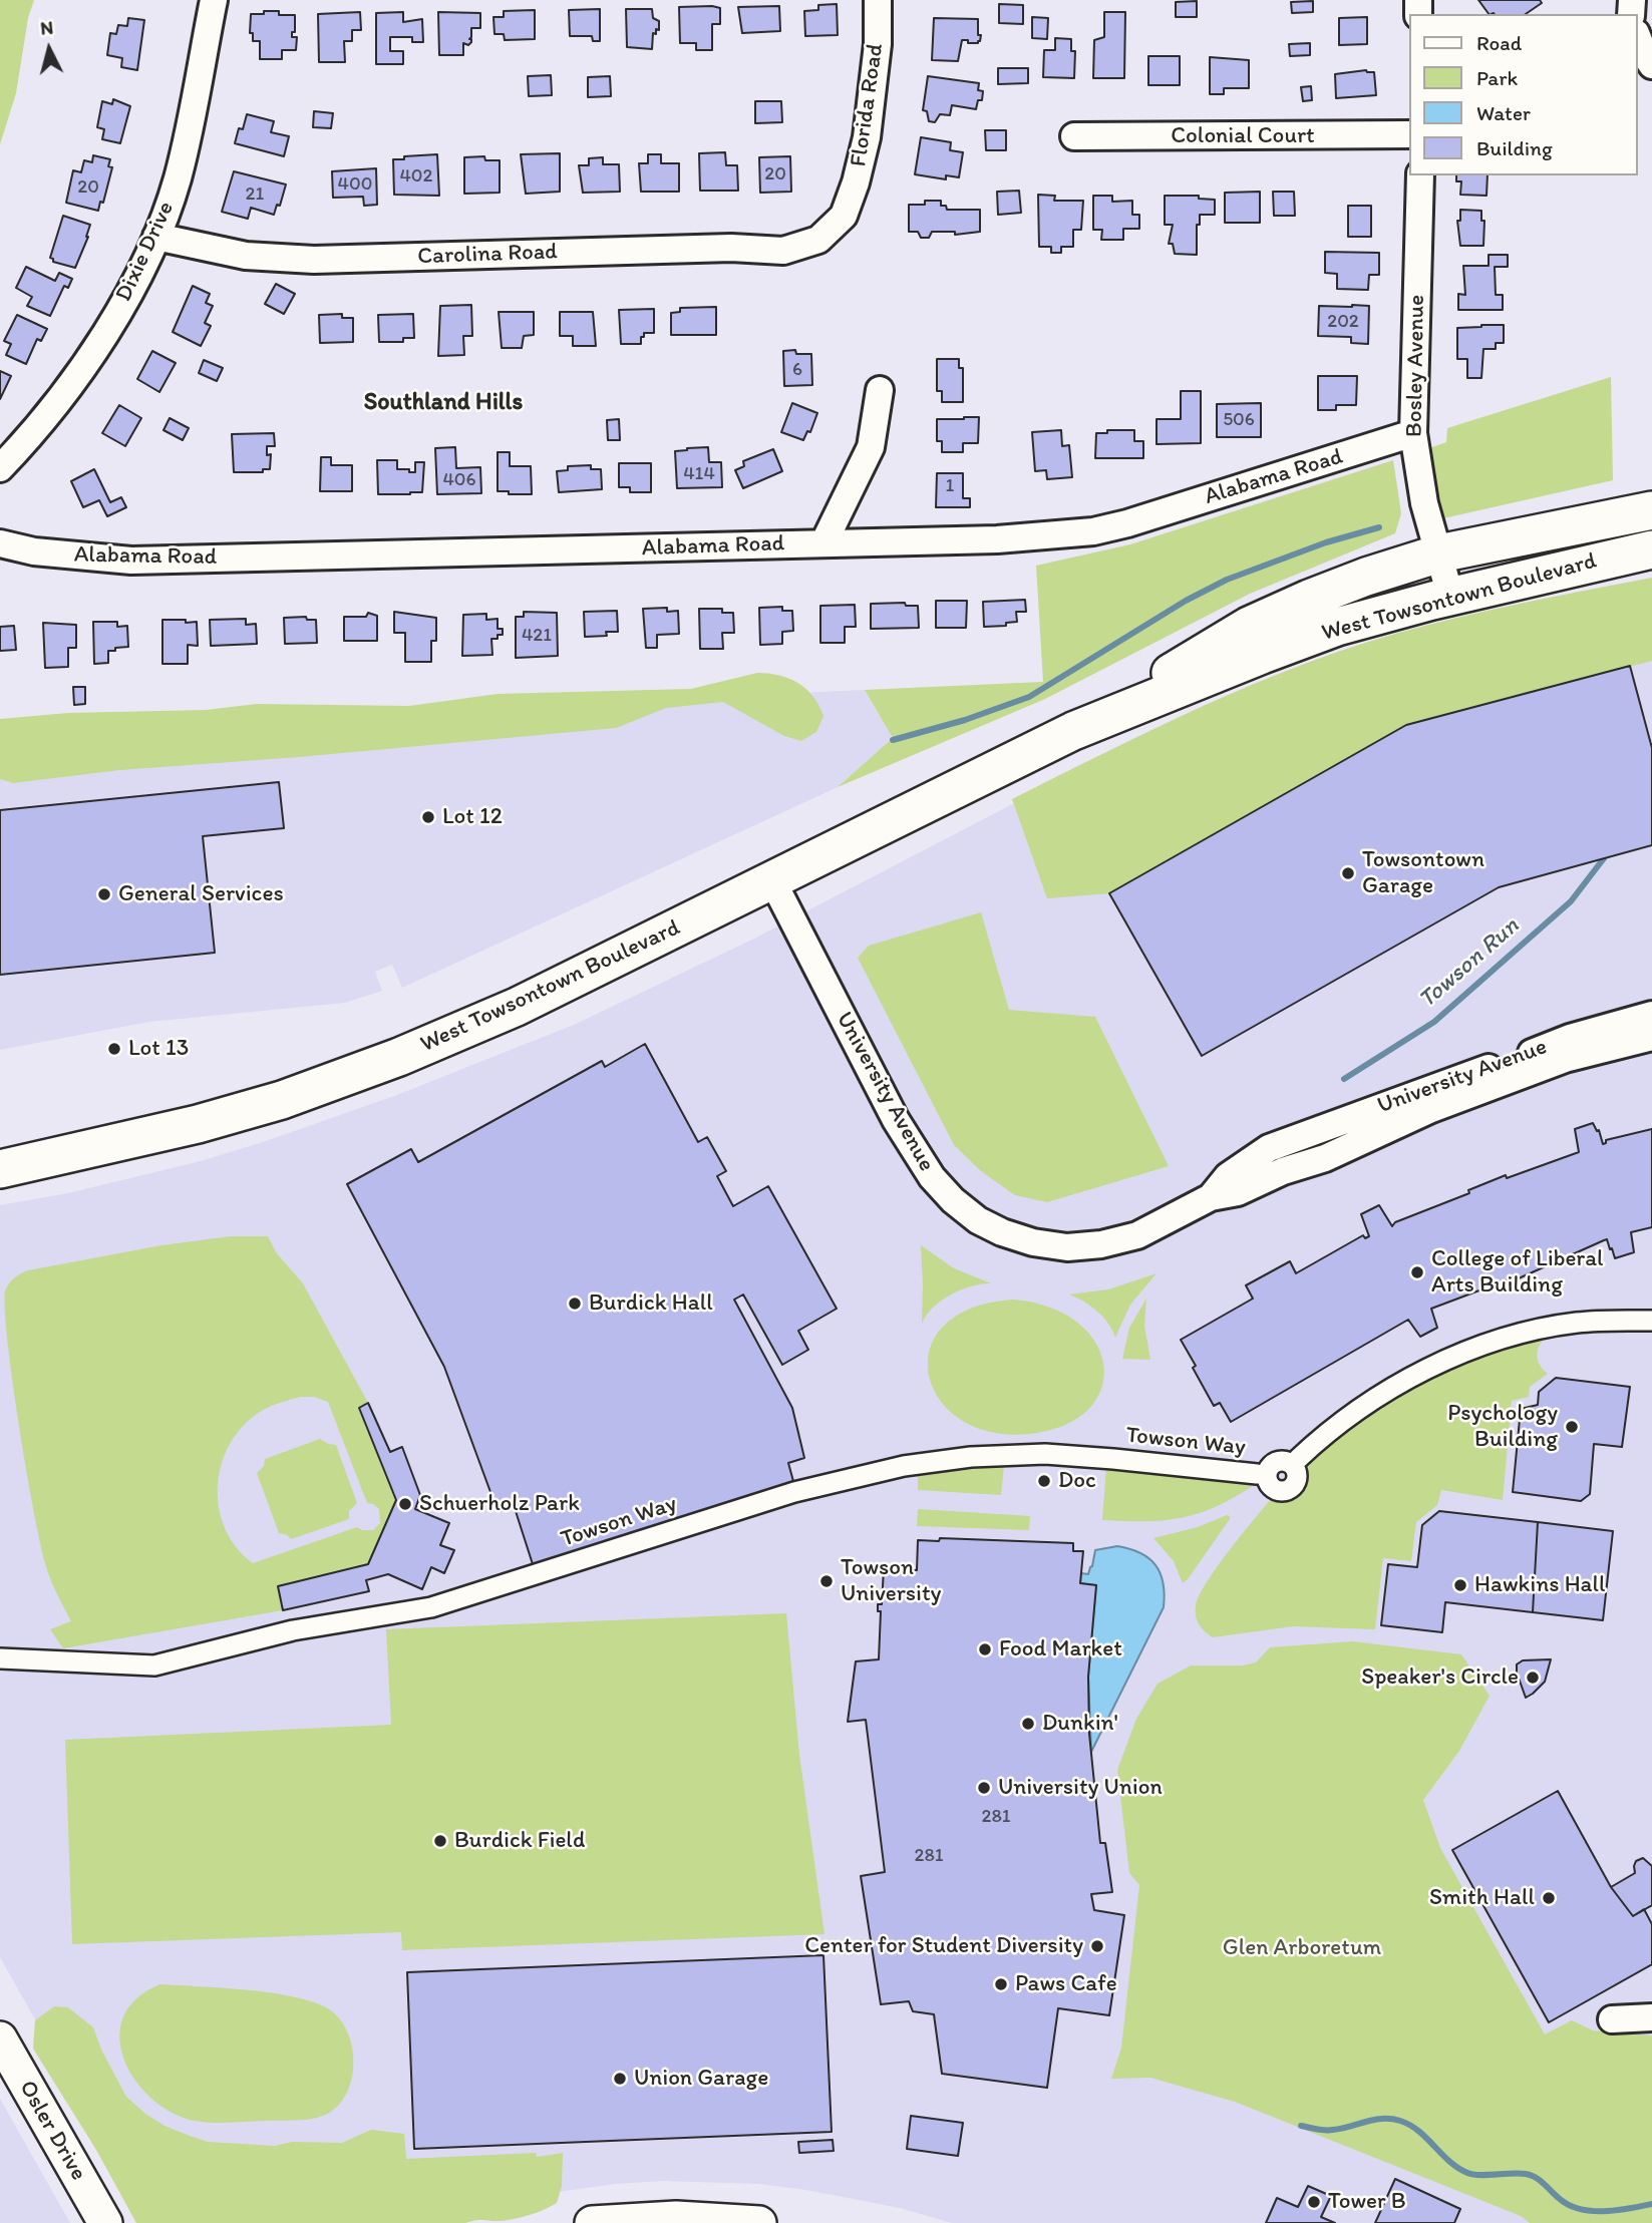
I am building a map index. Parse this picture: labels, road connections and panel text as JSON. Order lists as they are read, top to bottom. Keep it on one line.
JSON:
{"streets":{"main road":["West Towsontown Boulevard"],"street":["Florida Road","Colonial Court","Dixie Drive","Carolina Road","Bosley Avenue","Alabama Road","University Avenue","Towson Way","Osler Drive"]},"crossings":[["Florida Road","Carolina Road"],["Dixie Drive","Carolina Road"],["Bosley Avenue","Alabama Road"],["Bosley Avenue","West Towsontown Boulevard"],["West Towsontown Boulevard","University Avenue"]],"districts":["Southland Hills"],"water":["Towson Run"],"parks":["Glen Arboretum"],"places":["Lot 12","Towsontown Garage","General Services","Lot 13","College of Liberal Arts Building","Burdick Hall","Psychology Building","Doc","Schuerholz Park","Towson University","Hawkins Hall","Food Market","Speaker's Circle","Dunkin'","University Union","Burdick Field","Smith Hall","Center for Student Diversity","Paws Cafe","Union Garage","Tower B"],"house_numbers":["20","402","400","20","21","202","6","506","414","406","1","421","281","281"],"legend":["Road","Park","Water","Building"],"north":"top"}
